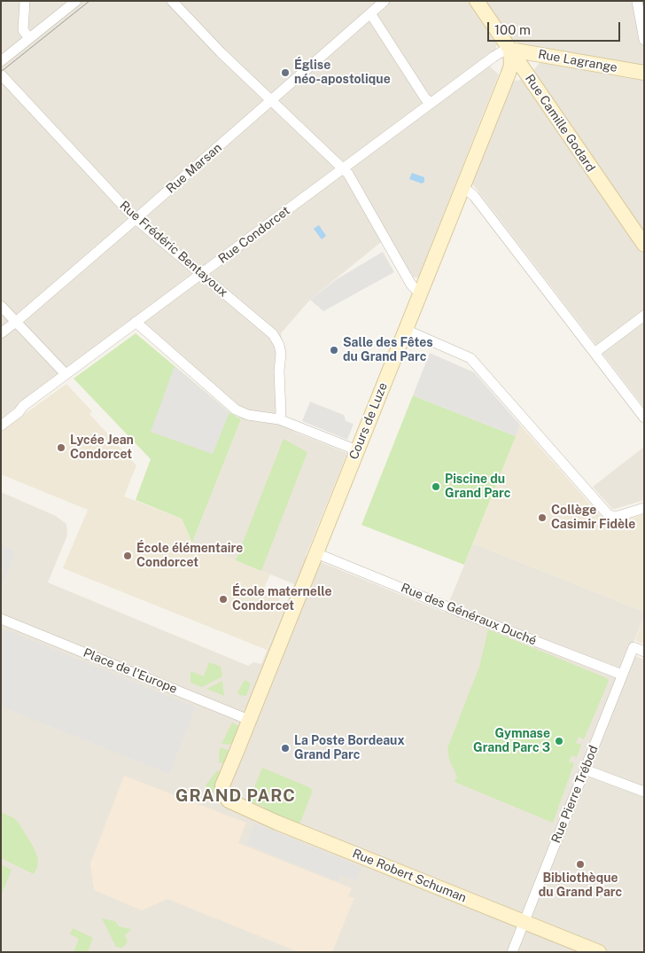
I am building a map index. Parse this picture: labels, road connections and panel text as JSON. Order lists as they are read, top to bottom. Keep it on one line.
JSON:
{"streets":{"street":["Rue Lagrange","Rue Camille Godard","Rue Marsan","Rue Condorcet","Rue Frédéric Bentayoux","Cours de Luze","Rue des Généraux Duché","Place de l'Europe","Rue Pierre Trébod","Rue Robert Schuman"]},"crossings":[["Rue Lagrange","Rue Camille Godard"],["Rue Lagrange","Rue Condorcet"],["Rue Lagrange","Cours de Luze"],["Rue Camille Godard","Rue Condorcet"],["Rue Camille Godard","Cours de Luze"],["Rue Marsan","Rue Frédéric Bentayoux"],["Rue Condorcet","Rue Frédéric Bentayoux"],["Rue Condorcet","Cours de Luze"],["Cours de Luze","Rue des Généraux Duché"],["Cours de Luze","Place de l'Europe"],["Cours de Luze","Rue Robert Schuman"],["Rue des Généraux Duché","Rue Pierre Trébod"],["Place de l'Europe","Rue Robert Schuman"],["Rue Pierre Trébod","Rue Robert Schuman"]],"districts":["GRAND PARC"],"places":["Église néo-apostolique","Salle des Fêtes du Grand Parc","Lycée Jean Condorcet","Piscine du Grand Parc","Collège Casimir Fidèle","École élémentaire Condorcet","École maternelle Condorcet","Gymnase Grand Parc 3","La Poste Bordeaux Grand Parc","Bibliothèque du Grand Parc"],"scale_bar":"100 m"}
